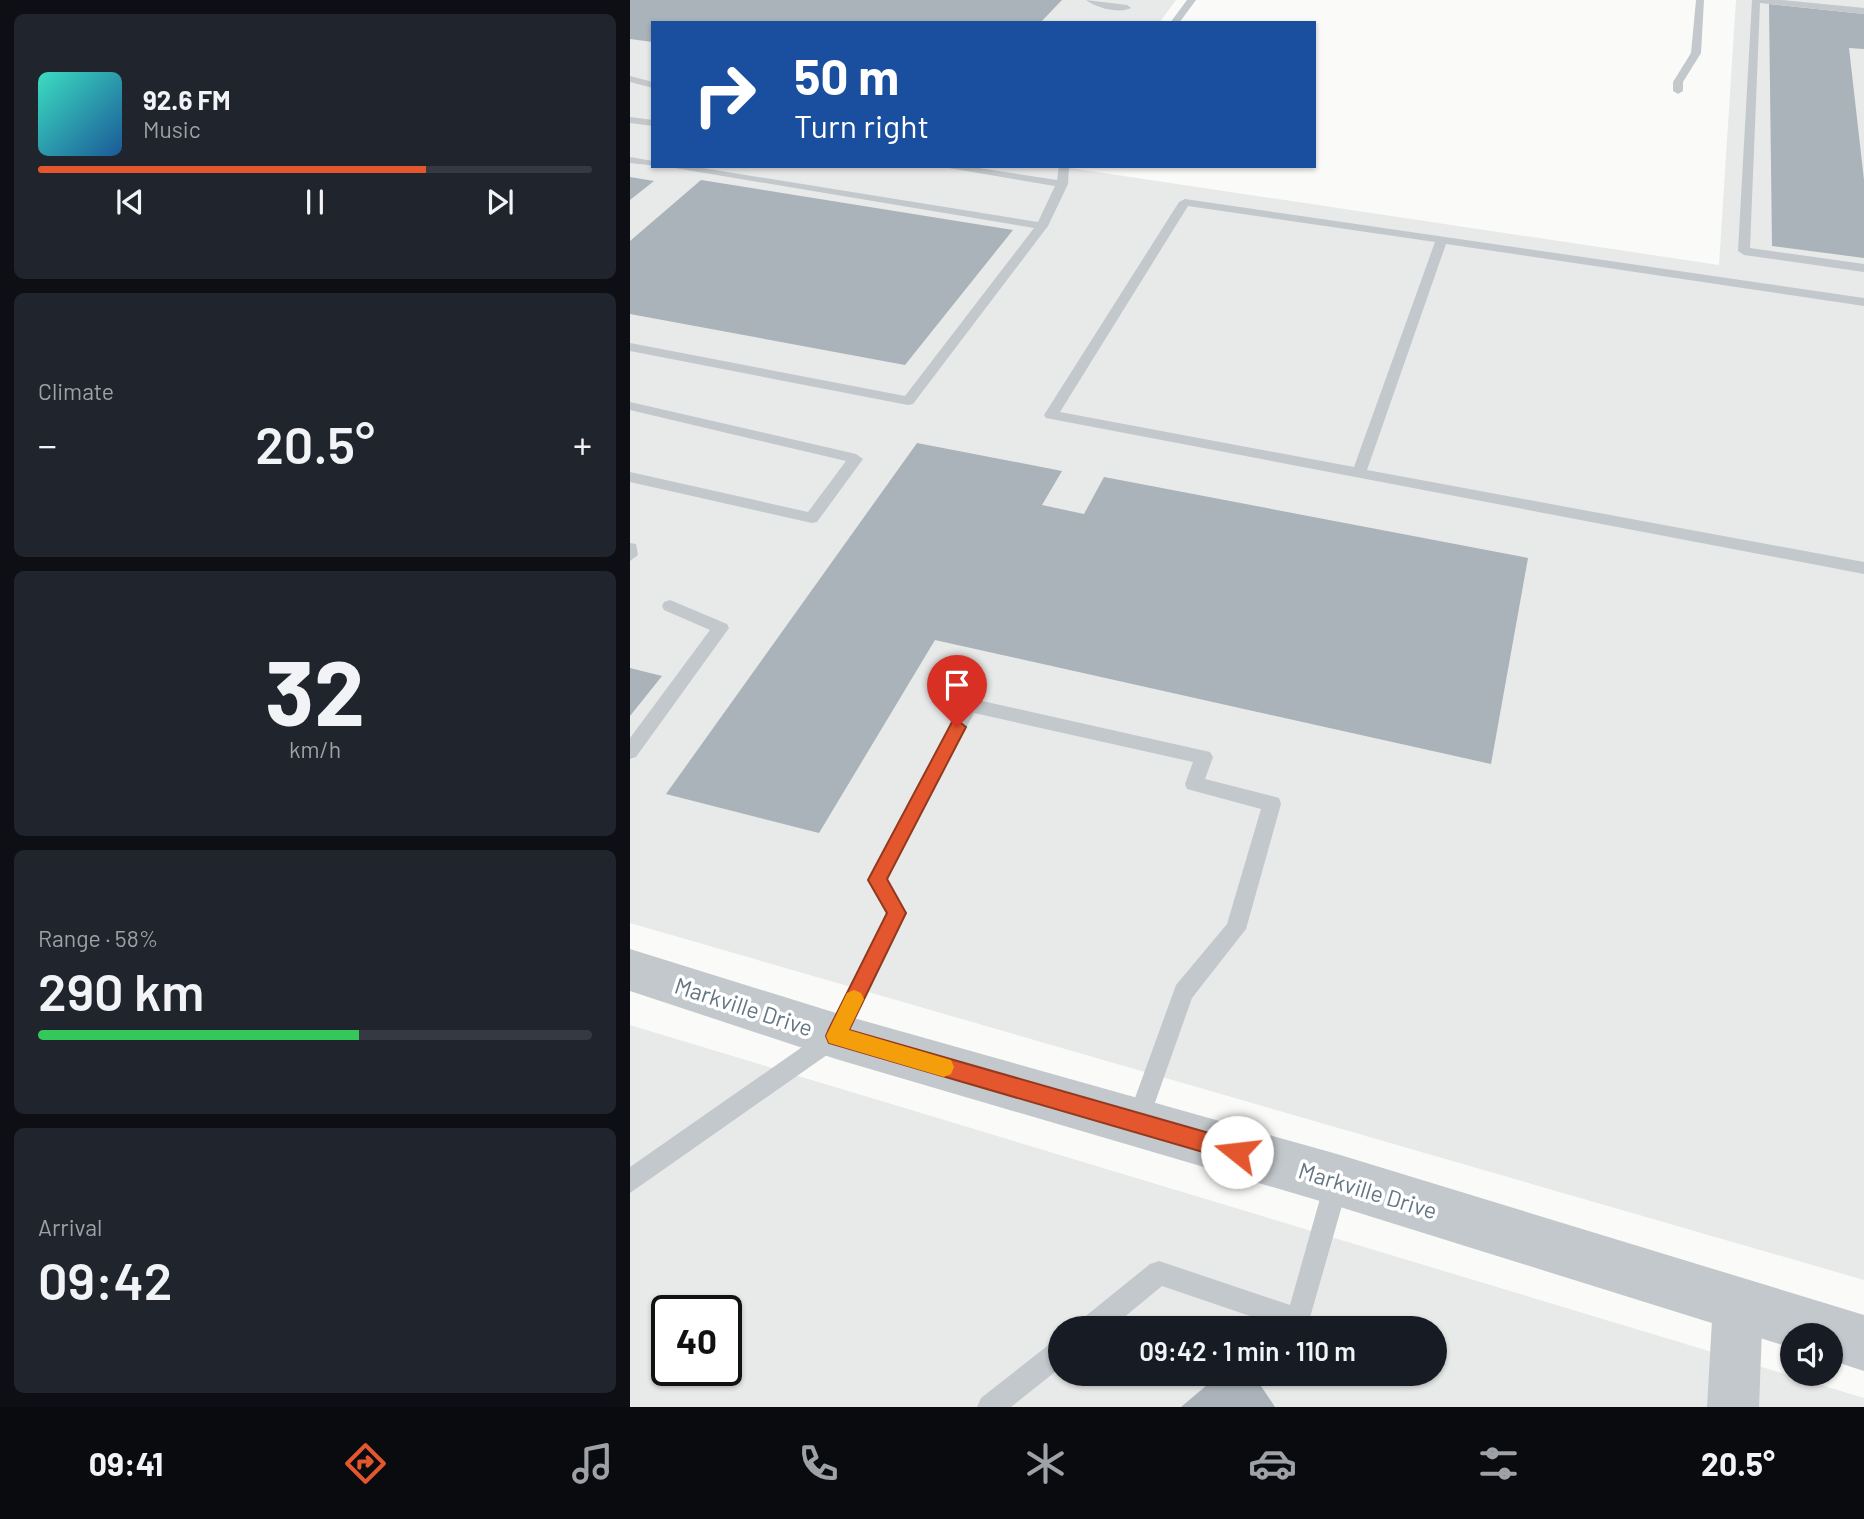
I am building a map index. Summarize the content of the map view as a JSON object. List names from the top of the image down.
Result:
{
  "streets": {
    "street": ["Markville Drive"]
  },
  "page": {
    "turn": ["50 m", "Turn right"],
    "song": ["92.6 FM", "Music"],
    "tile": [
      "Climate",
      ["32", "km/h"],
      ["Range · 58%", "290 km"],
      ["Arrival", "09:42"]
    ],
    "heat": ["−", "20.5°", "+"],
    "limit": "40",
    "trip": "09:42 · 1 min · 110 m",
    "tabs": ["09:41", "20.5°"]
  }
}
